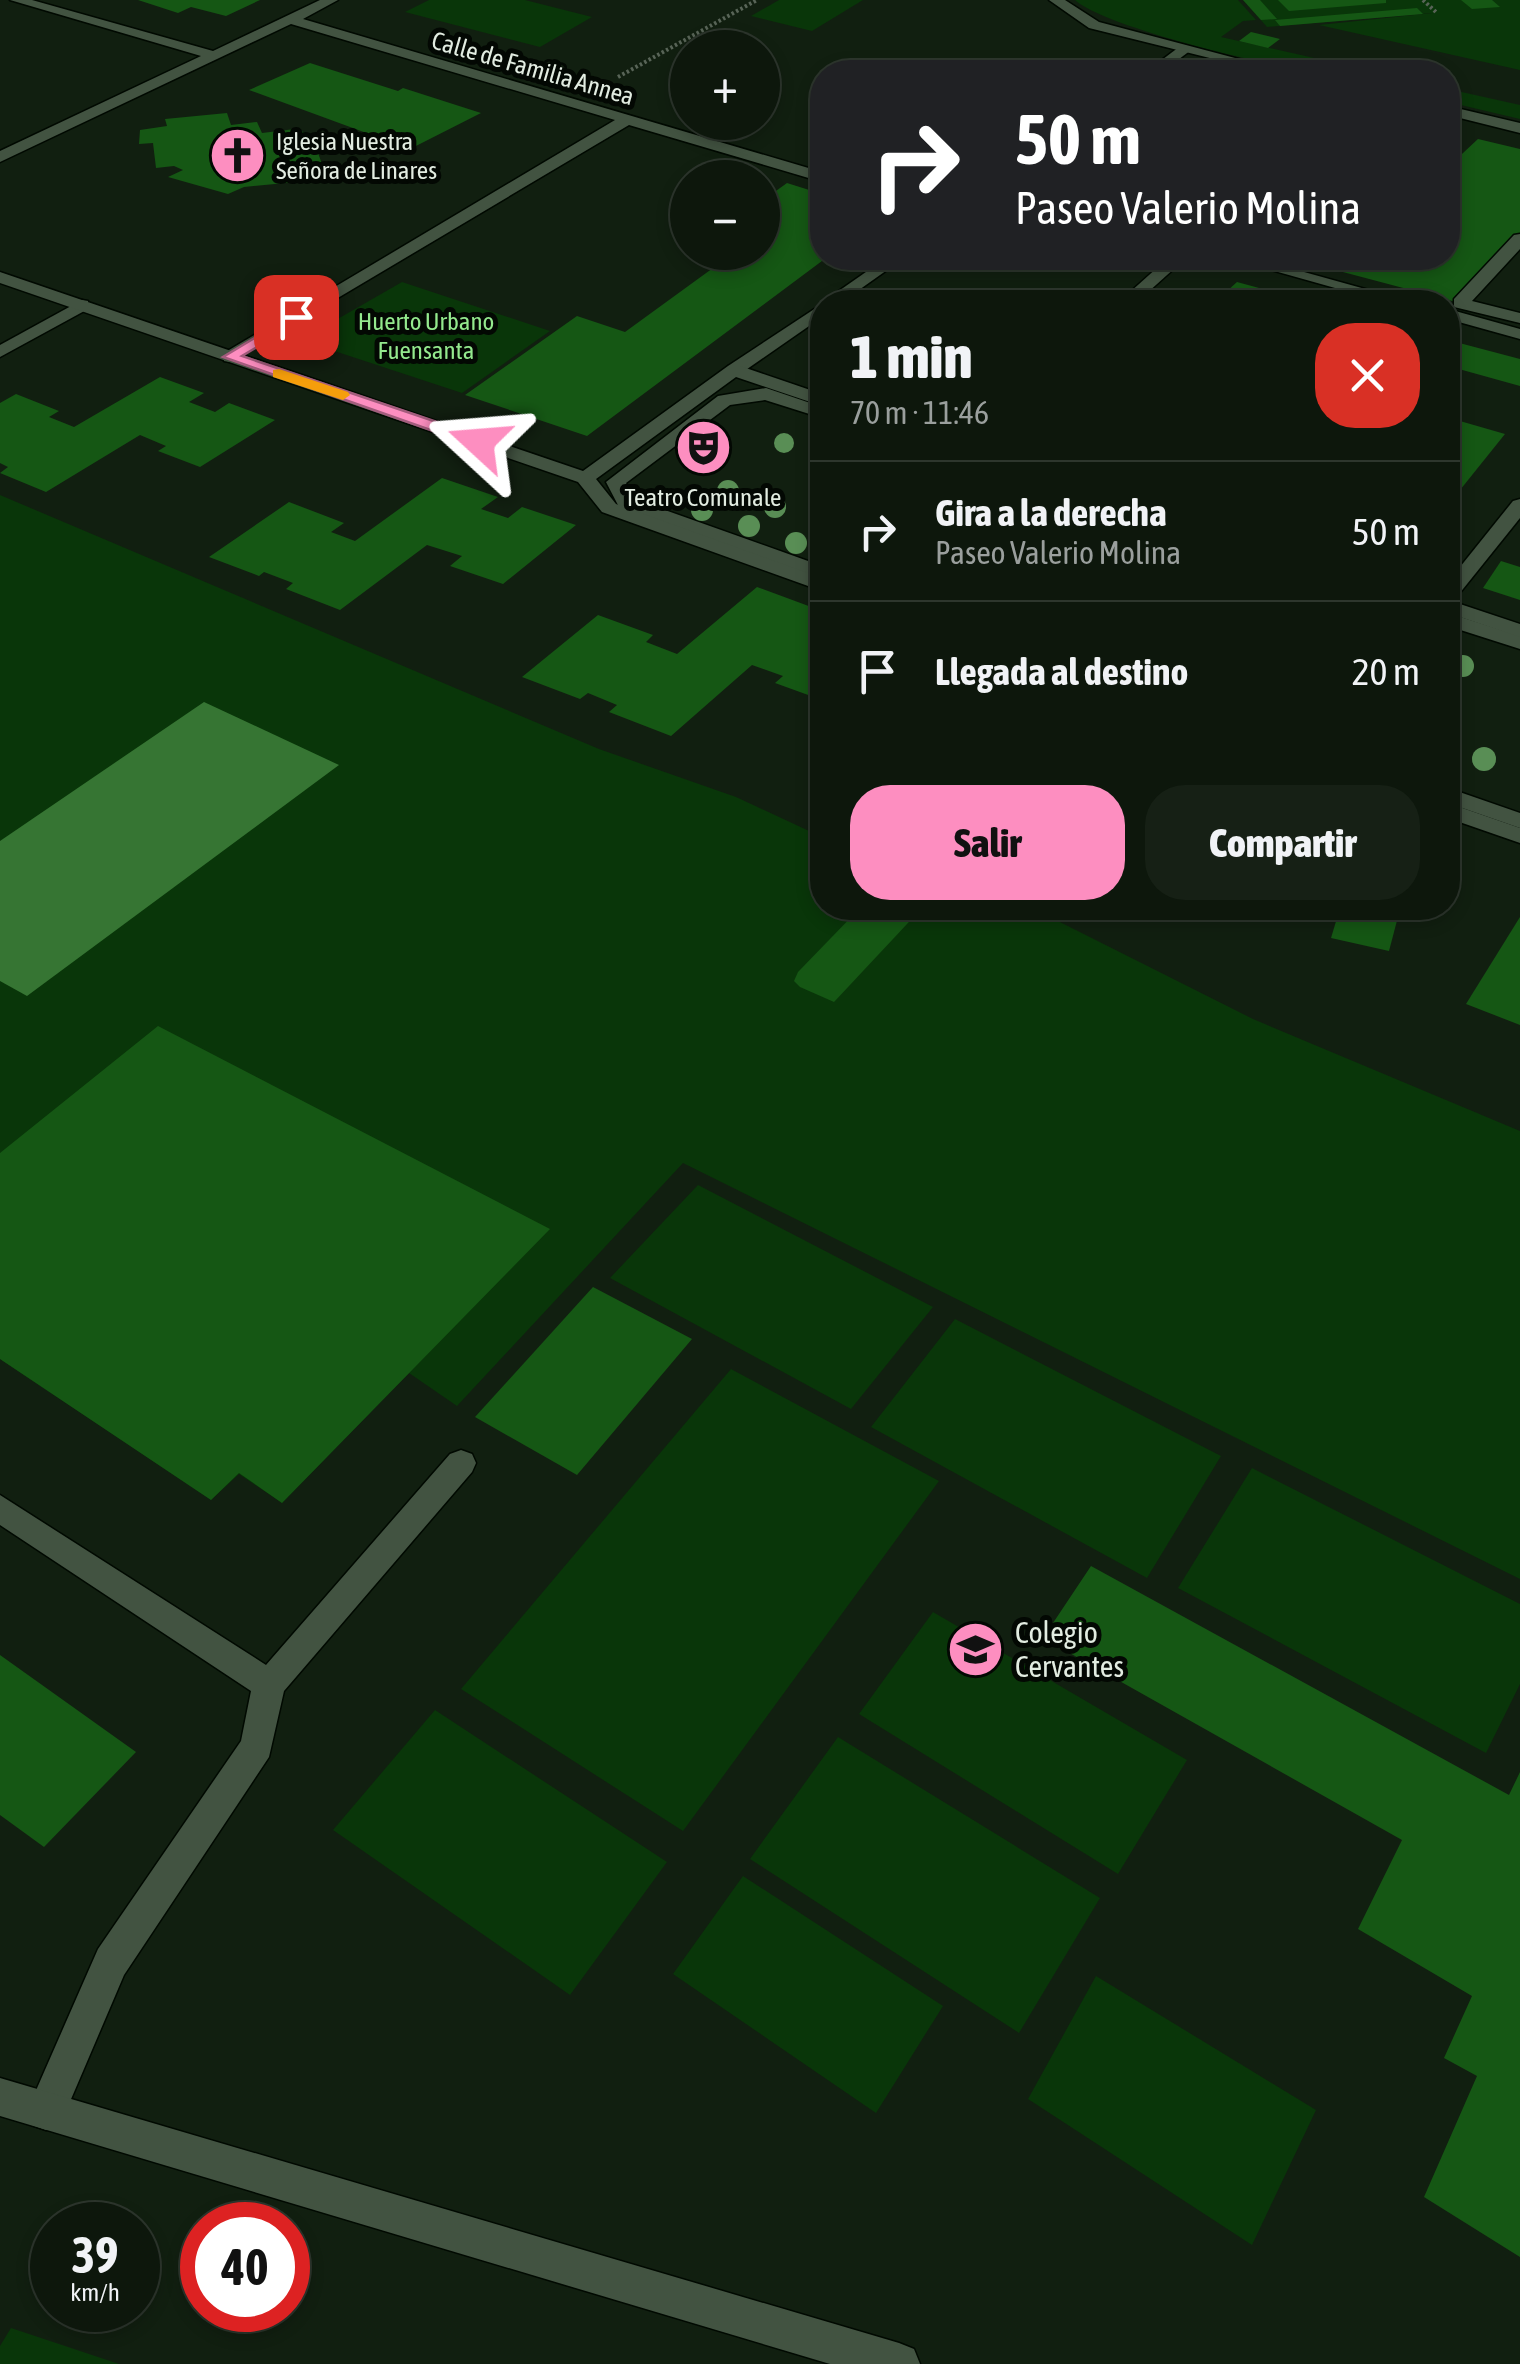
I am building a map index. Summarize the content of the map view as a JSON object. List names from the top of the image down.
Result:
{
  "streets": {
    "street": ["Calle de Familia Annea"]
  },
  "parks": ["Huerto Urbano Fuensanta"],
  "places": {
    "church": ["Iglesia Nuestra Señora de Linares"],
    "theatre": ["Teatro Comunale"],
    "school or university": ["Colegio Cervantes"]
  },
  "page": {
    "map_buttons": ["+", "−"],
    "turn": ["50 m", "Paseo Valerio Molina"],
    "heading": ["1 min", "70 m · 11:46"],
    "list": [
      {
        "name": "Gira a la derecha",
        "note": "Paseo Valerio Molina",
        "value": "50 m"
      },
      {
        "name": "Llegada al destino",
        "value": "20 m"
      }
    ],
    "buttons": ["Salir", "Compartir"],
    "speed": "39 km/h",
    "limit": "40"
  }
}
